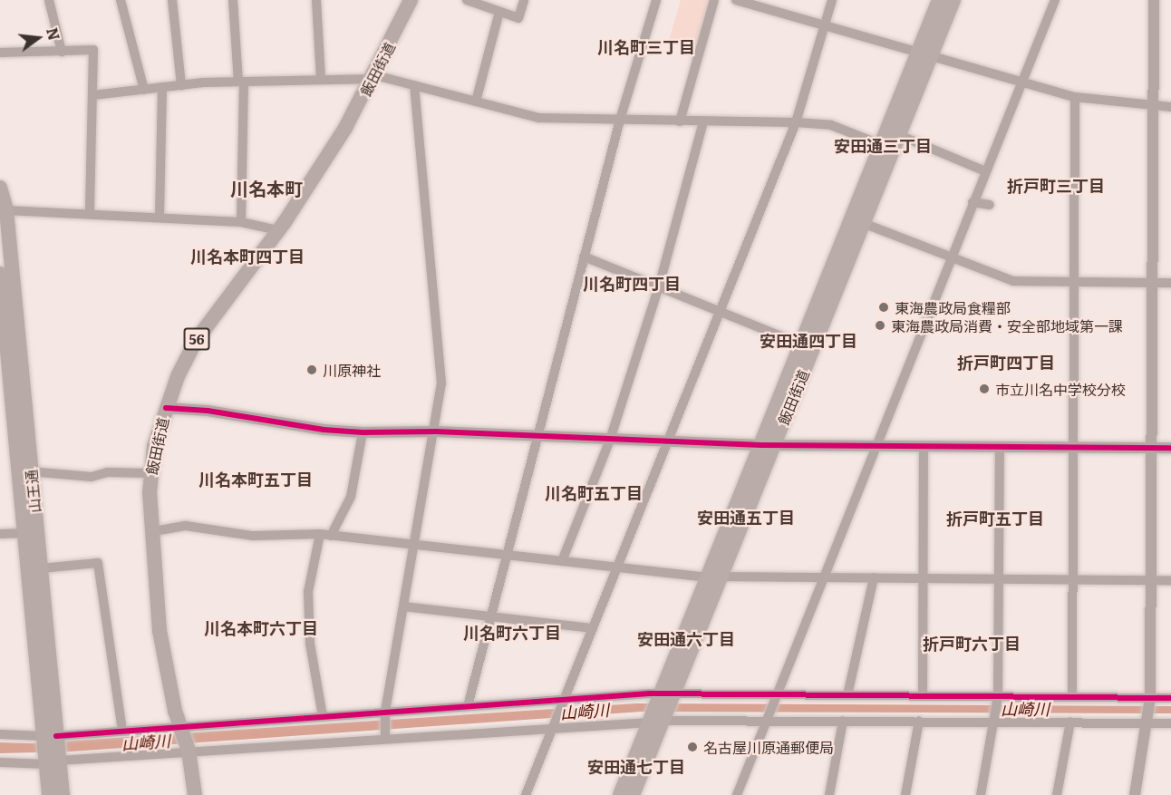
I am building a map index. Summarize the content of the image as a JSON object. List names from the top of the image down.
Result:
{
  "streets": {
    "highway": ["飯田街道"],
    "main road": ["56", "山王通"]
  },
  "districts": [
    "川名町三丁目",
    "安田通三丁目",
    "折戸町三丁目",
    "川名本町",
    "川名本町四丁目",
    "川名町四丁目",
    "安田通四丁目",
    "折戸町四丁目",
    "川名本町五丁目",
    "川名町五丁目",
    "安田通五丁目",
    "折戸町五丁目",
    "川名本町六丁目",
    "川名町六丁目",
    "安田通六丁目",
    "折戸町六丁目",
    "安田通七丁目"
  ],
  "water": ["山崎川"],
  "places": [
    "東海農政局食糧部",
    "東海農政局消費・安全部地域第一課",
    "川原神社",
    "市立川名中学校分校",
    "名古屋川原通郵便局"
  ],
  "north": "right"
}
